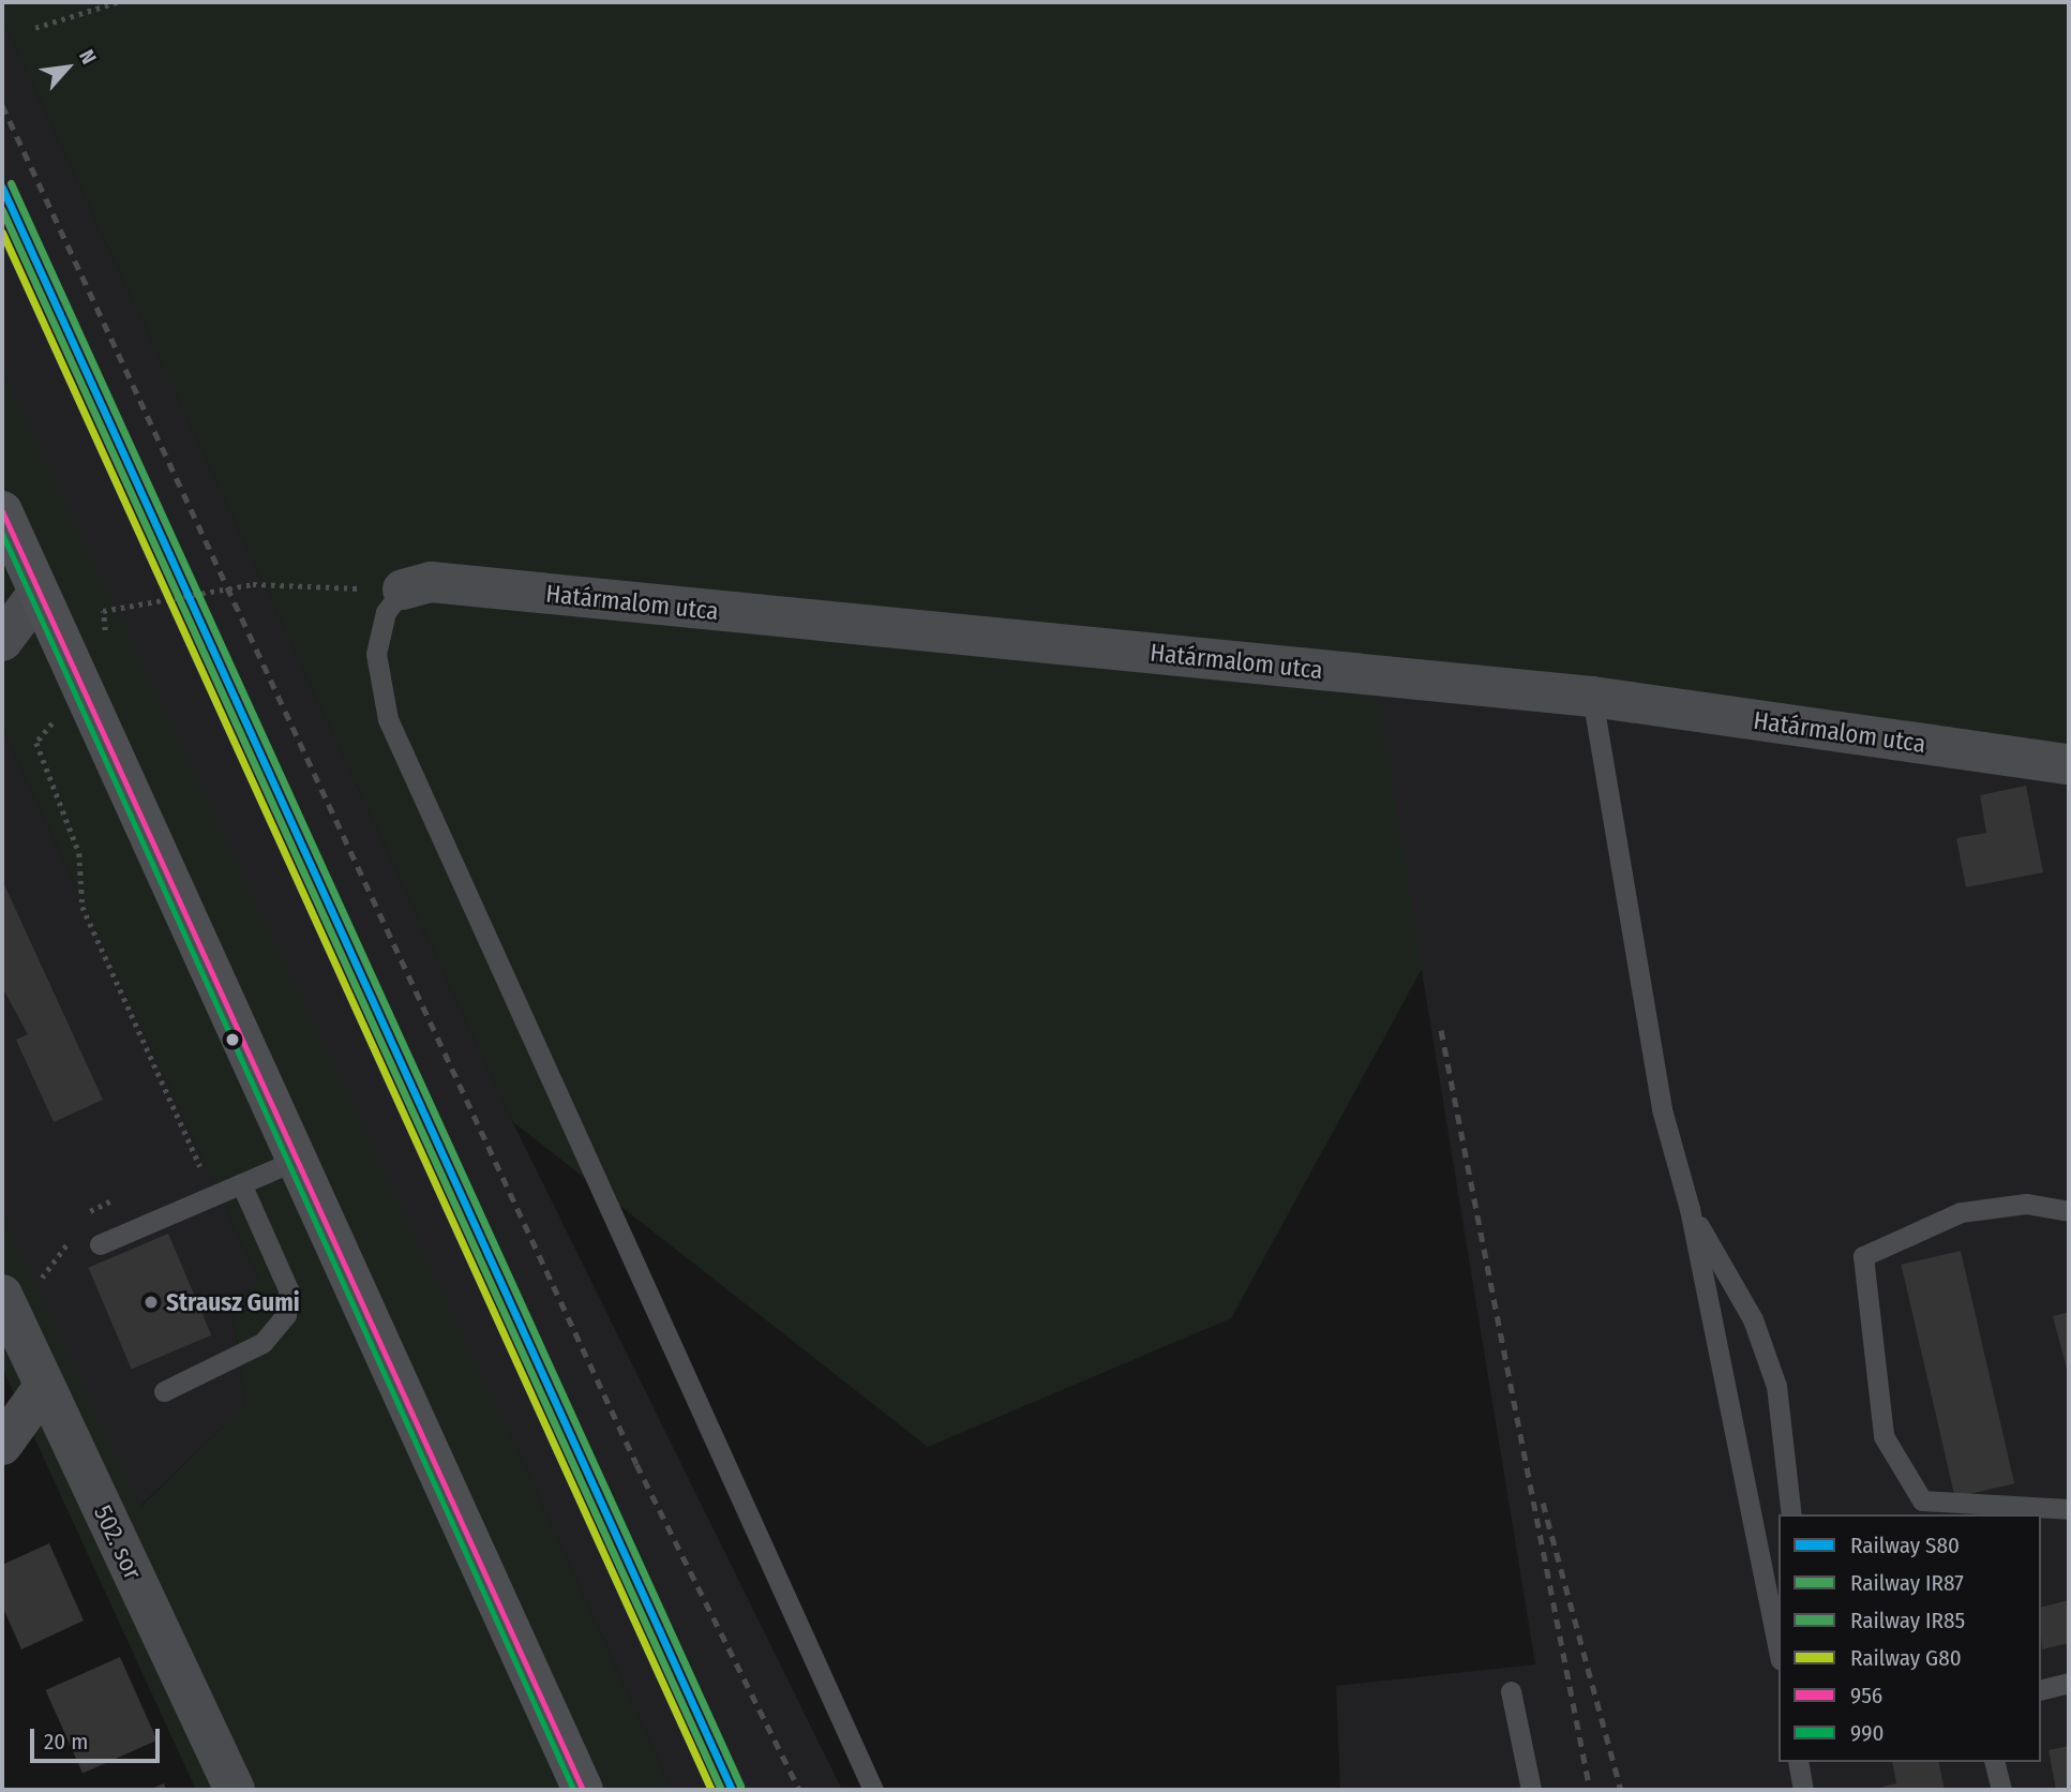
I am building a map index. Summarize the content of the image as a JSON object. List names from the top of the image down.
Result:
{
  "streets": {
    "street": ["Határmalom utca", "502. sor"]
  },
  "places": ["Strausz Gumi"],
  "lines": [
    "rail line IR85",
    "rail line S80",
    "rail line IR87",
    "rail line G80",
    "transit line 956",
    "transit line 990"
  ],
  "legend": [
    "Railway S80",
    "Railway IR87",
    "Railway IR85",
    "Railway G80",
    "956",
    "990"
  ],
  "scale_bar": "20 m",
  "north": "top right"
}
